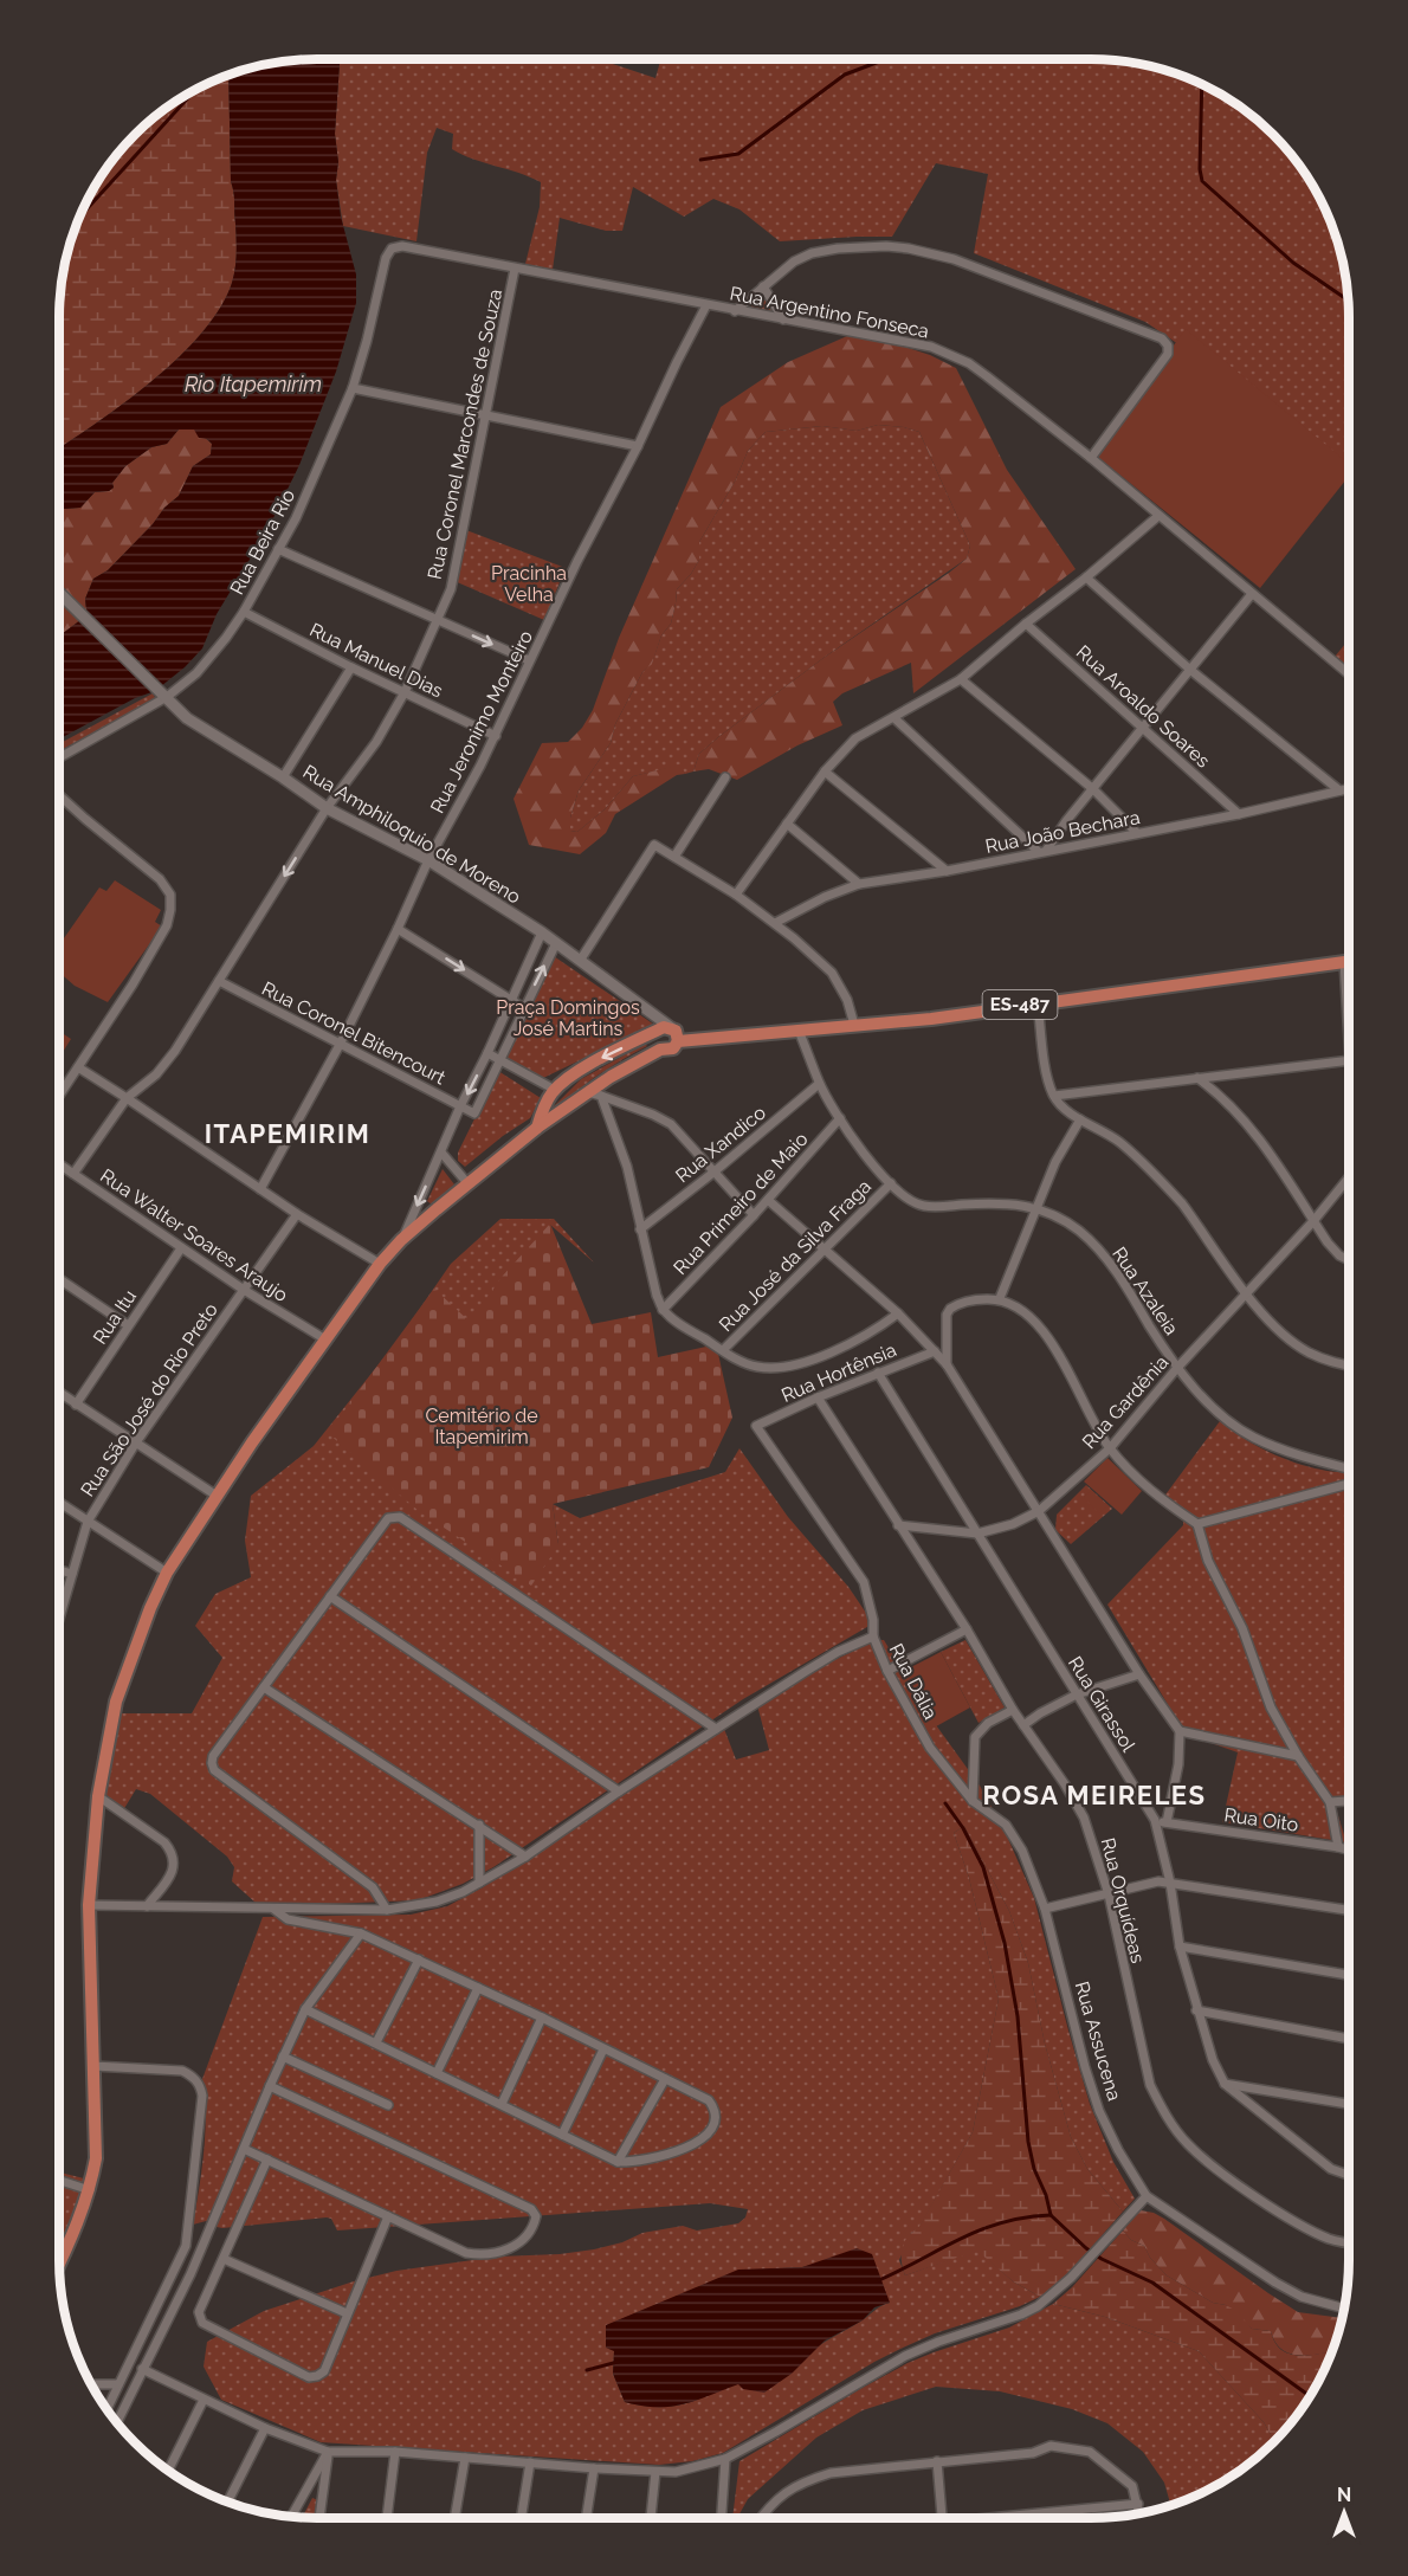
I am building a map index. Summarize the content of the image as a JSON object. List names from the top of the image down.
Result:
{
  "streets": {
    "main road": ["Rua Amphiloquio de Moreno", "ES-487"],
    "street": [
      "Rua Argentino Fonseca",
      "Rua Coronel Marcondes de Souza",
      "Rua Beira Rio",
      "Rua Manuel Dias",
      "Rua Aroaldo Soares",
      "Rua Jeronimo Monteiro",
      "Rua João Bechara",
      "Rua Coronel Bitencourt",
      "Rua Xandico",
      "Rua Primeiro de Maio",
      "Rua Walter Soares Araujo",
      "Rua José da Silva Fraga",
      "Rua Azaleia",
      "Rua Itu",
      "Rua Hortênsia",
      "Rua São José do Rio Preto",
      "Rua Gardênia",
      "Rua Dália",
      "Rua Girassol",
      "Rua Oito",
      "Rua Orquídeas",
      "Rua Assucena"
    ]
  },
  "crossings": [
    ["Rua Argentino Fonseca", "Rua Coronel Marcondes de Souza"],
    ["Rua Argentino Fonseca", "Rua Beira Rio"],
    ["Rua Argentino Fonseca", "Rua Jeronimo Monteiro"],
    ["Rua Coronel Marcondes de Souza", "Rua Manuel Dias"],
    ["Rua Coronel Marcondes de Souza", "Rua Amphiloquio de Moreno"],
    ["Rua Coronel Marcondes de Souza", "Rua Coronel Bitencourt"],
    ["Rua Coronel Marcondes de Souza", "Rua Walter Soares Araujo"],
    ["Rua Beira Rio", "Rua Manuel Dias"],
    ["Rua Beira Rio", "Rua Amphiloquio de Moreno"],
    ["Rua Manuel Dias", "Rua Jeronimo Monteiro"],
    ["Rua Aroaldo Soares", "Rua João Bechara"],
    ["Rua Jeronimo Monteiro", "Rua Amphiloquio de Moreno"],
    ["Rua Jeronimo Monteiro", "Rua Coronel Bitencourt"],
    ["ES-487", "Rua Azaleia"],
    ["Rua Xandico", "Rua Azaleia"],
    ["Rua Primeiro de Maio", "Rua Azaleia"],
    ["Rua Walter Soares Araujo", "Rua Itu"],
    ["Rua Walter Soares Araujo", "Rua São José do Rio Preto"],
    ["Rua José da Silva Fraga", "Rua Azaleia"],
    ["Rua Azaleia", "Rua Gardênia"],
    ["Rua Hortênsia", "Rua Dália"],
    ["Rua Hortênsia", "Rua Girassol"],
    ["Rua Hortênsia", "Rua Orquídeas"],
    ["Rua Gardênia", "Rua Girassol"],
    ["Rua Gardênia", "Rua Orquídeas"],
    ["Rua Dália", "Rua Assucena"],
    ["Rua Girassol", "Rua Oito"]
  ],
  "districts": ["ITAPEMIRIM", "ROSA MEIRELES"],
  "water": ["Rio Itapemirim"],
  "parks": ["Pracinha Velha", "Praça Domingos José Martins", "Cemitério de Itapemirim"],
  "north": "top"
}
